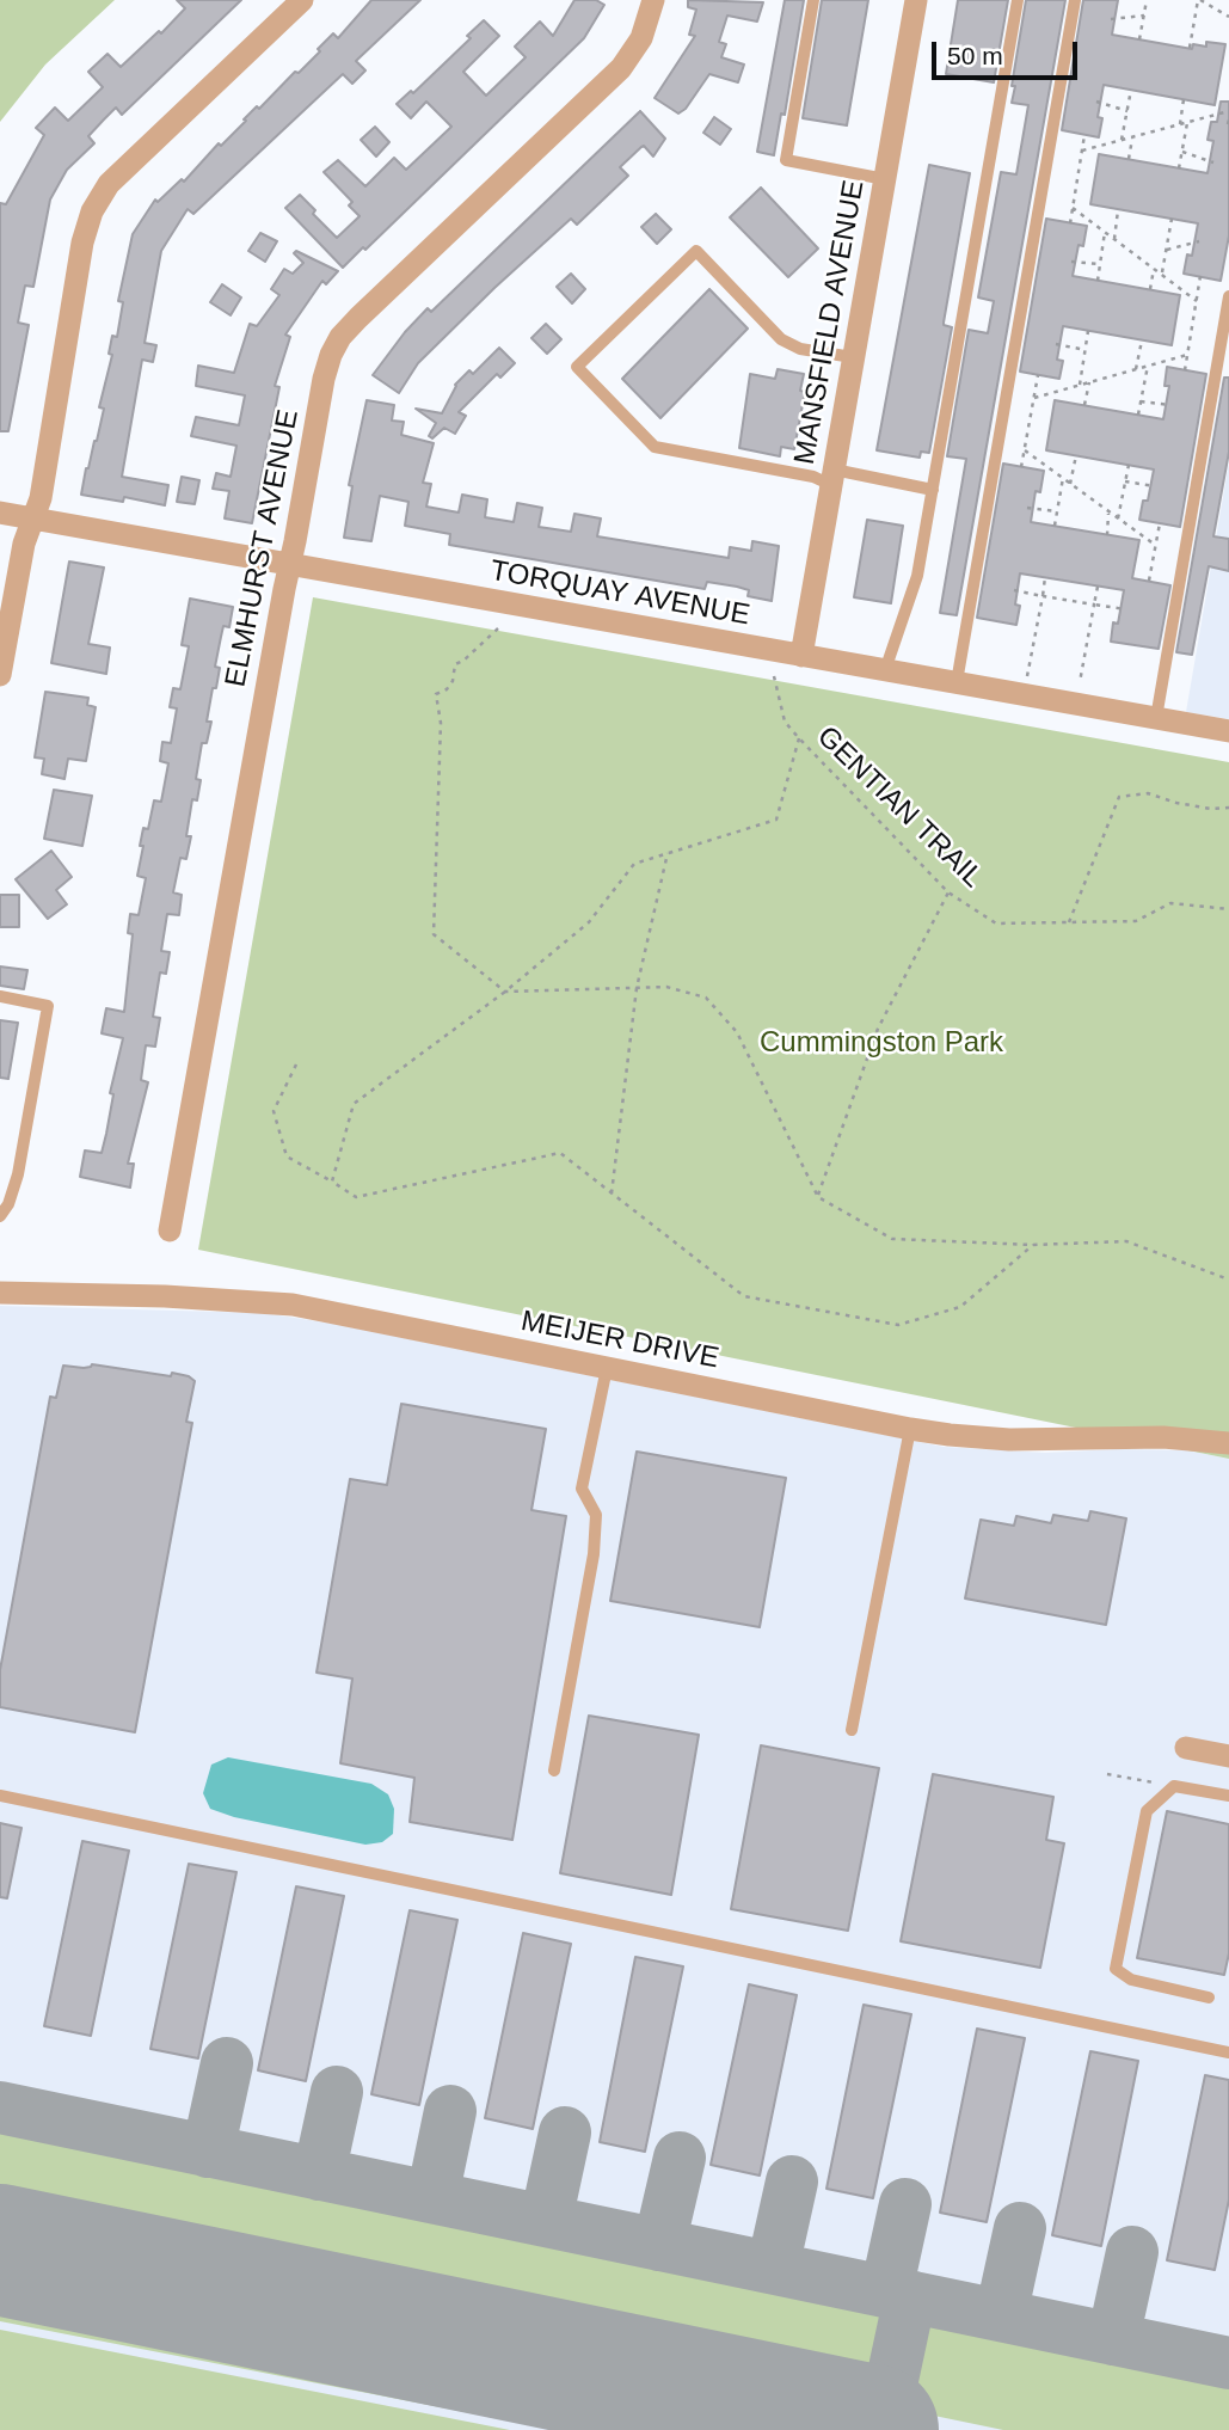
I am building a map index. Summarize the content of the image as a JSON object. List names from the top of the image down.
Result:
{
  "streets": {
    "street": [
      "MANSFIELD AVENUE",
      "ELMHURST AVENUE",
      "TORQUAY AVENUE",
      "MEIJER DRIVE"
    ],
    "path": ["GENTIAN TRAIL"]
  },
  "crossings": [
    ["MANSFIELD AVENUE", "TORQUAY AVENUE"],
    ["ELMHURST AVENUE", "TORQUAY AVENUE"]
  ],
  "parks": ["Cummingston Park"],
  "scale_bar": "50 m"
}
